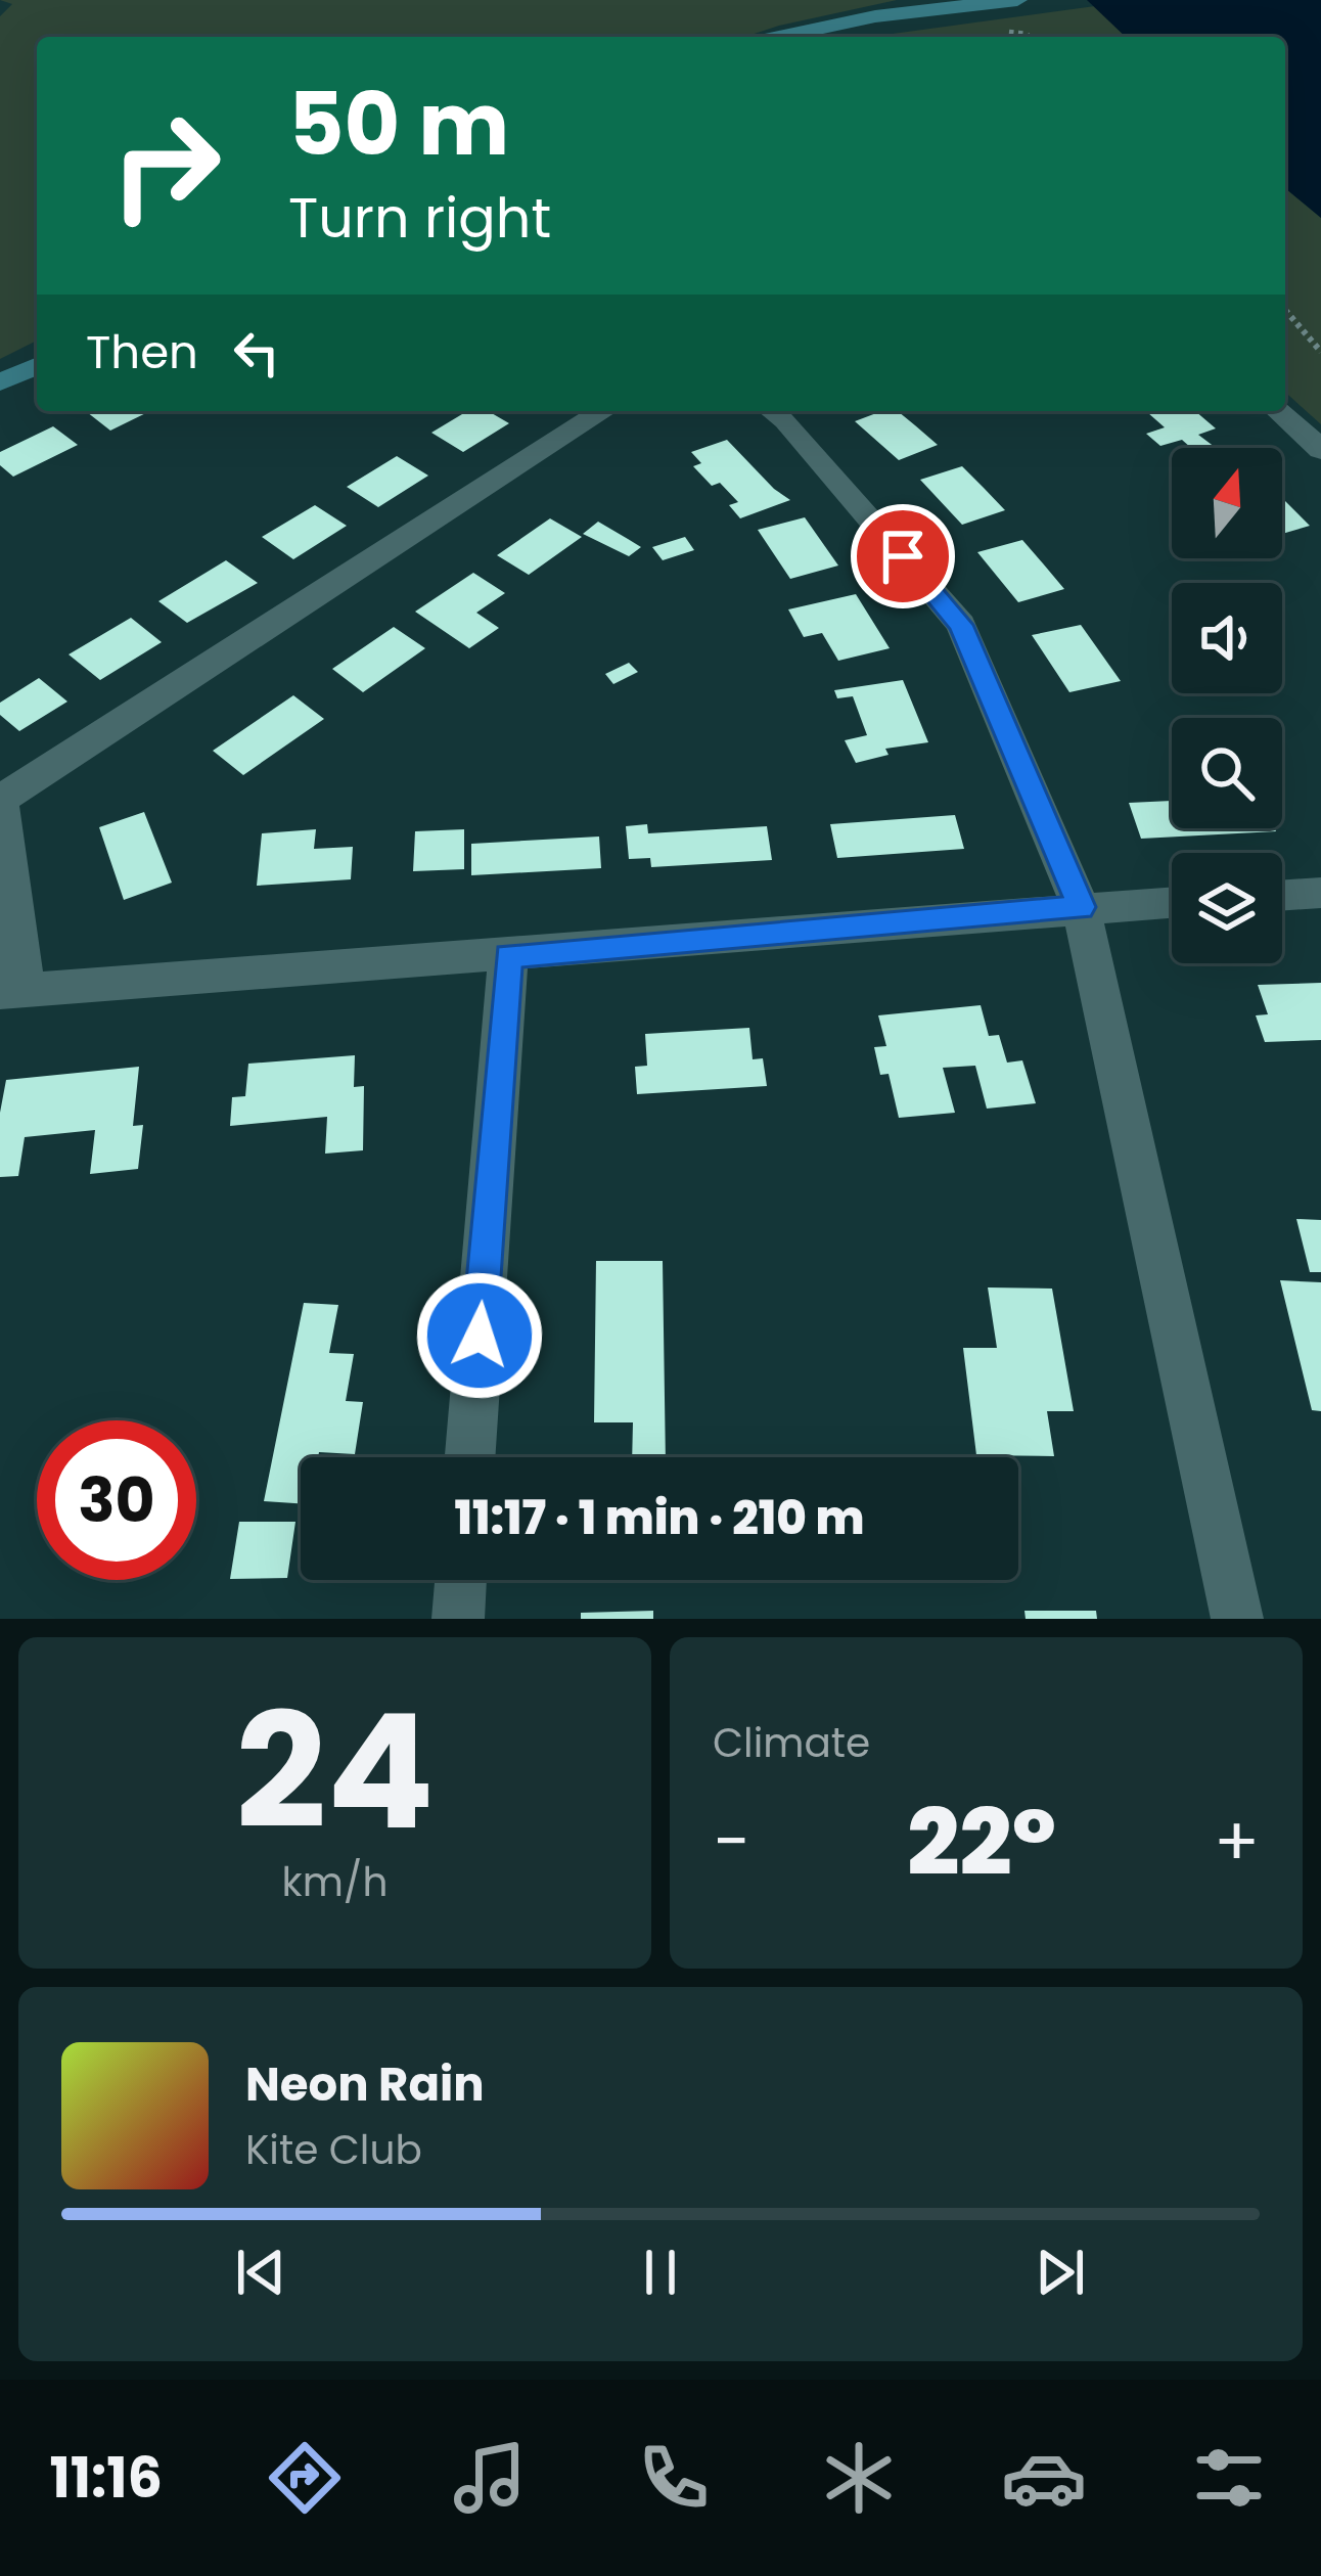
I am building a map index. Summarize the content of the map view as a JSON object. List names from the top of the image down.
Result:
{
  "north": "top",
  "page": {
    "turn": ["50 m", "Turn right"],
    "then": "Then",
    "limit": "30",
    "trip": "11:17 · 1 min · 210 m",
    "tile": [
      ["24", "km/h"],
      "Climate"
    ],
    "heat": ["−", "22°", "+"],
    "song": ["Neon Rain", "Kite Club"],
    "tabs": "11:16"
  }
}
